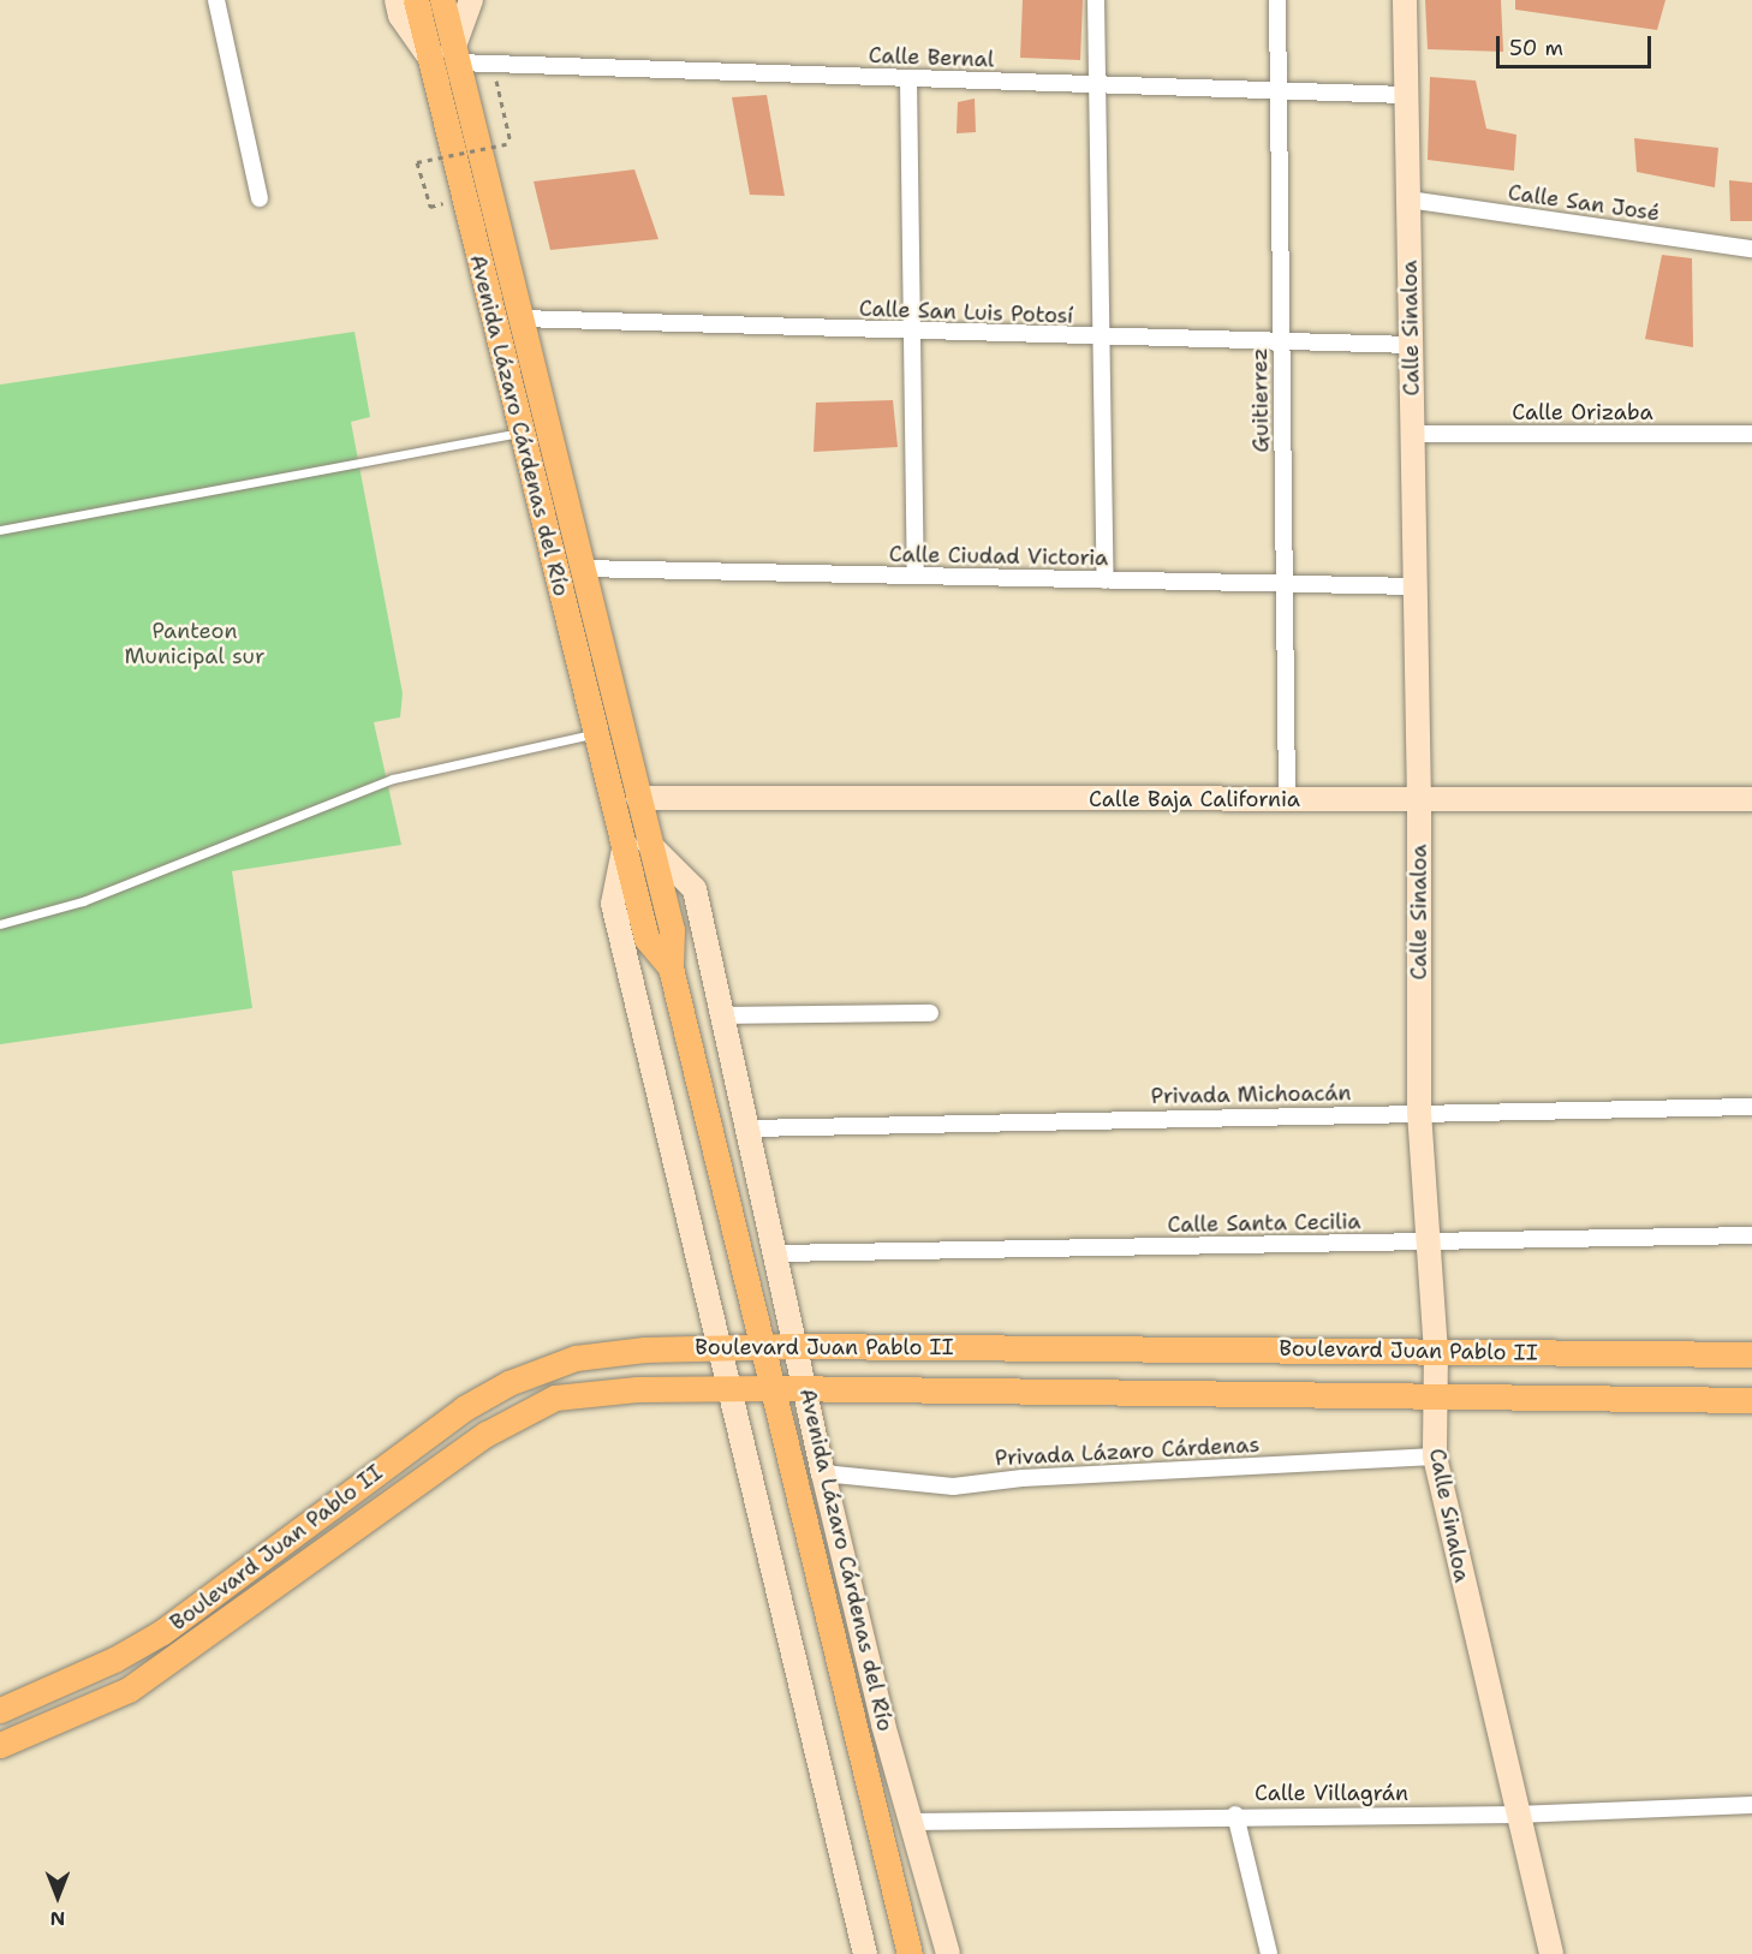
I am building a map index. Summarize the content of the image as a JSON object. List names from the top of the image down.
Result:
{
  "streets": {
    "main road": ["Avenida Lázaro Cárdenas del Río", "Boulevard Juan Pablo II"],
    "street": [
      "Calle Bernal",
      "Calle San José",
      "Calle San Luis Potosí",
      "Calle Sinaloa",
      "Guitierrez",
      "Calle Orizaba",
      "Calle Ciudad Victoria",
      "Calle Baja California",
      "Privada Michoacán",
      "Calle Santa Cecilia",
      "Privada Lázaro Cárdenas",
      "Calle Villagrán"
    ]
  },
  "crossings": [
    ["Calle Bernal", "Calle Sinaloa"],
    ["Calle Bernal", "Guitierrez"],
    ["Calle Bernal", "Avenida Lázaro Cárdenas del Río"],
    ["Calle San José", "Calle Sinaloa"],
    ["Calle San Luis Potosí", "Calle Sinaloa"],
    ["Calle San Luis Potosí", "Guitierrez"],
    ["Calle San Luis Potosí", "Avenida Lázaro Cárdenas del Río"],
    ["Calle Sinaloa", "Calle Orizaba"],
    ["Calle Sinaloa", "Calle Ciudad Victoria"],
    ["Calle Sinaloa", "Calle Baja California"],
    ["Calle Sinaloa", "Privada Michoacán"],
    ["Calle Sinaloa", "Calle Santa Cecilia"],
    ["Calle Sinaloa", "Boulevard Juan Pablo II"],
    ["Calle Sinaloa", "Privada Lázaro Cárdenas"],
    ["Calle Sinaloa", "Calle Villagrán"],
    ["Guitierrez", "Calle Ciudad Victoria"],
    ["Guitierrez", "Calle Baja California"],
    ["Avenida Lázaro Cárdenas del Río", "Calle Ciudad Victoria"],
    ["Avenida Lázaro Cárdenas del Río", "Calle Baja California"],
    ["Avenida Lázaro Cárdenas del Río", "Privada Michoacán"],
    ["Avenida Lázaro Cárdenas del Río", "Calle Santa Cecilia"],
    ["Avenida Lázaro Cárdenas del Río", "Boulevard Juan Pablo II"],
    ["Avenida Lázaro Cárdenas del Río", "Privada Lázaro Cárdenas"],
    ["Avenida Lázaro Cárdenas del Río", "Calle Villagrán"]
  ],
  "parks": ["Panteon Municipal sur"],
  "scale_bar": "50 m",
  "north": "bottom"
}
